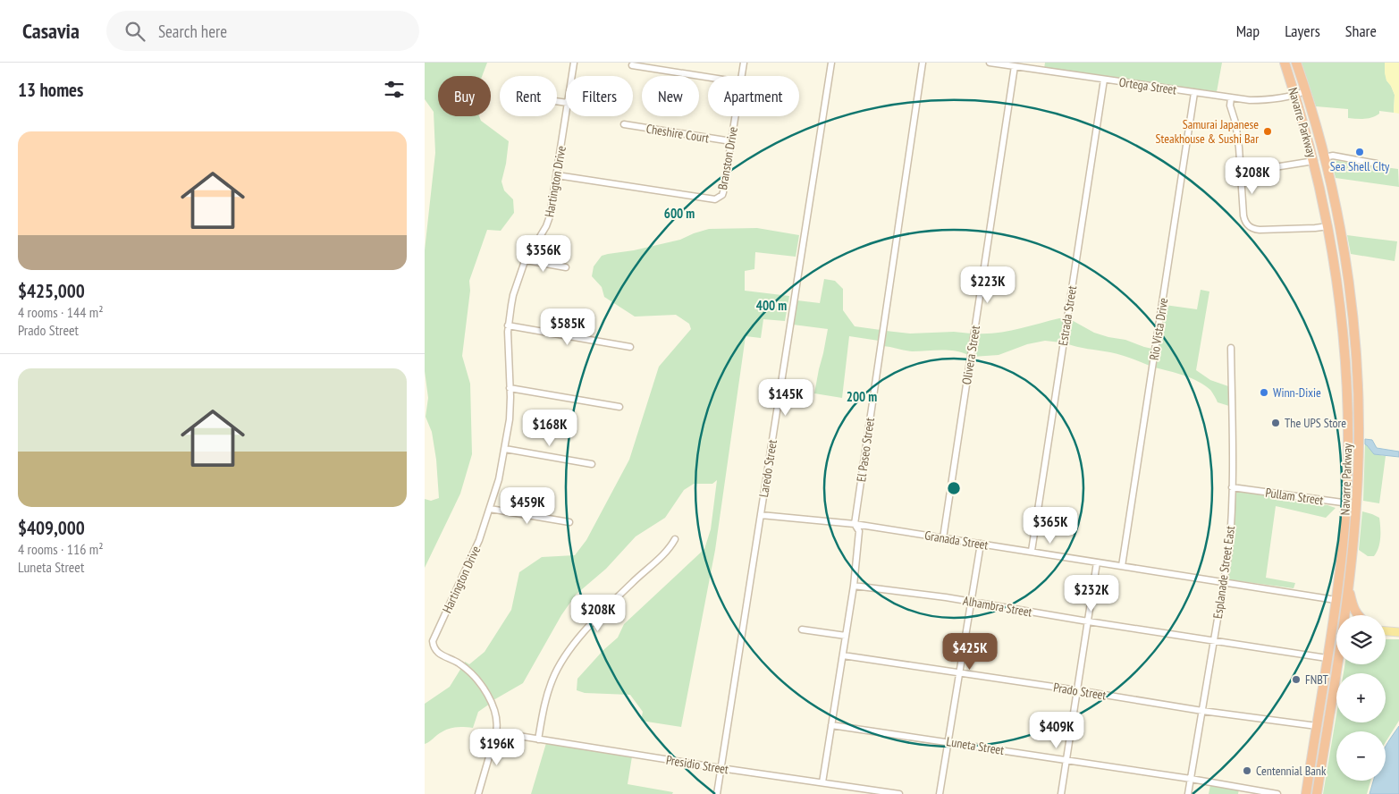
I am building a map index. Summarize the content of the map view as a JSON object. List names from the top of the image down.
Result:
{
  "streets": {
    "highway": ["Navarre Parkway"],
    "street": [
      "Ortega Street",
      "Cheshire Court",
      "Branston Drive",
      "Hartington Drive",
      "Estrada Street",
      "Rio Vista Drive",
      "Olivera Street",
      "El Paseo Street",
      "Laredo Street",
      "Pullam Street",
      "Granada Street",
      "Esplanade Street East",
      "Alhambra Street",
      "Prado Street",
      "Luneta Street",
      "Presidio Street"
    ]
  },
  "crossings": [
    ["Ortega Street", "Navarre Parkway"],
    ["Ortega Street", "Estrada Street"],
    ["Ortega Street", "Rio Vista Drive"],
    ["Ortega Street", "Olivera Street"],
    ["Navarre Parkway", "Pullam Street"],
    ["Navarre Parkway", "Granada Street"],
    ["Navarre Parkway", "Alhambra Street"],
    ["Navarre Parkway", "Prado Street"],
    ["Cheshire Court", "Branston Drive"],
    ["Branston Drive", "Hartington Drive"],
    ["Hartington Drive", "Presidio Street"],
    ["Estrada Street", "Granada Street"],
    ["Rio Vista Drive", "Granada Street"],
    ["Olivera Street", "Granada Street"],
    ["El Paseo Street", "Granada Street"],
    ["El Paseo Street", "Alhambra Street"],
    ["El Paseo Street", "Prado Street"],
    ["El Paseo Street", "Luneta Street"],
    ["El Paseo Street", "Presidio Street"],
    ["Laredo Street", "Granada Street"],
    ["Laredo Street", "Presidio Street"],
    ["Pullam Street", "Esplanade Street East"],
    ["Granada Street", "Esplanade Street East"],
    ["Esplanade Street East", "Alhambra Street"],
    ["Esplanade Street East", "Prado Street"],
    ["Esplanade Street East", "Luneta Street"]
  ],
  "places": [
    "Samurai Japanese Steakhouse & Sushi Bar",
    "Sea Shell CIty",
    "Winn-Dixie",
    "The UPS Store",
    "FNBT",
    "Centennial Bank"
  ],
  "page": {
    "header": "Casavia",
    "search": "Search here",
    "nav": ["Map", "Layers", "Share"],
    "heading": "13 homes",
    "chip": [
      "Buy",
      "Rent",
      "Filters",
      "New",
      "Apartment"
    ],
    "list": [
      {
        "name": "$425,000",
        "note": "4 rooms · 144 m² · Prado Street"
      },
      {
        "name": "$409,000",
        "note": "4 rooms · 116 m² · Luneta Street"
      }
    ],
    "price": [
      "$208K",
      "$356K",
      "$223K",
      "$585K",
      "$145K",
      "$168K",
      "$459K",
      "$365K",
      "$232K",
      "$208K",
      "$425K",
      "$409K",
      "$196K"
    ],
    "map_buttons": ["+", "−"]
  },
  "rings": ["600 m", "400 m", "200 m"]
}
